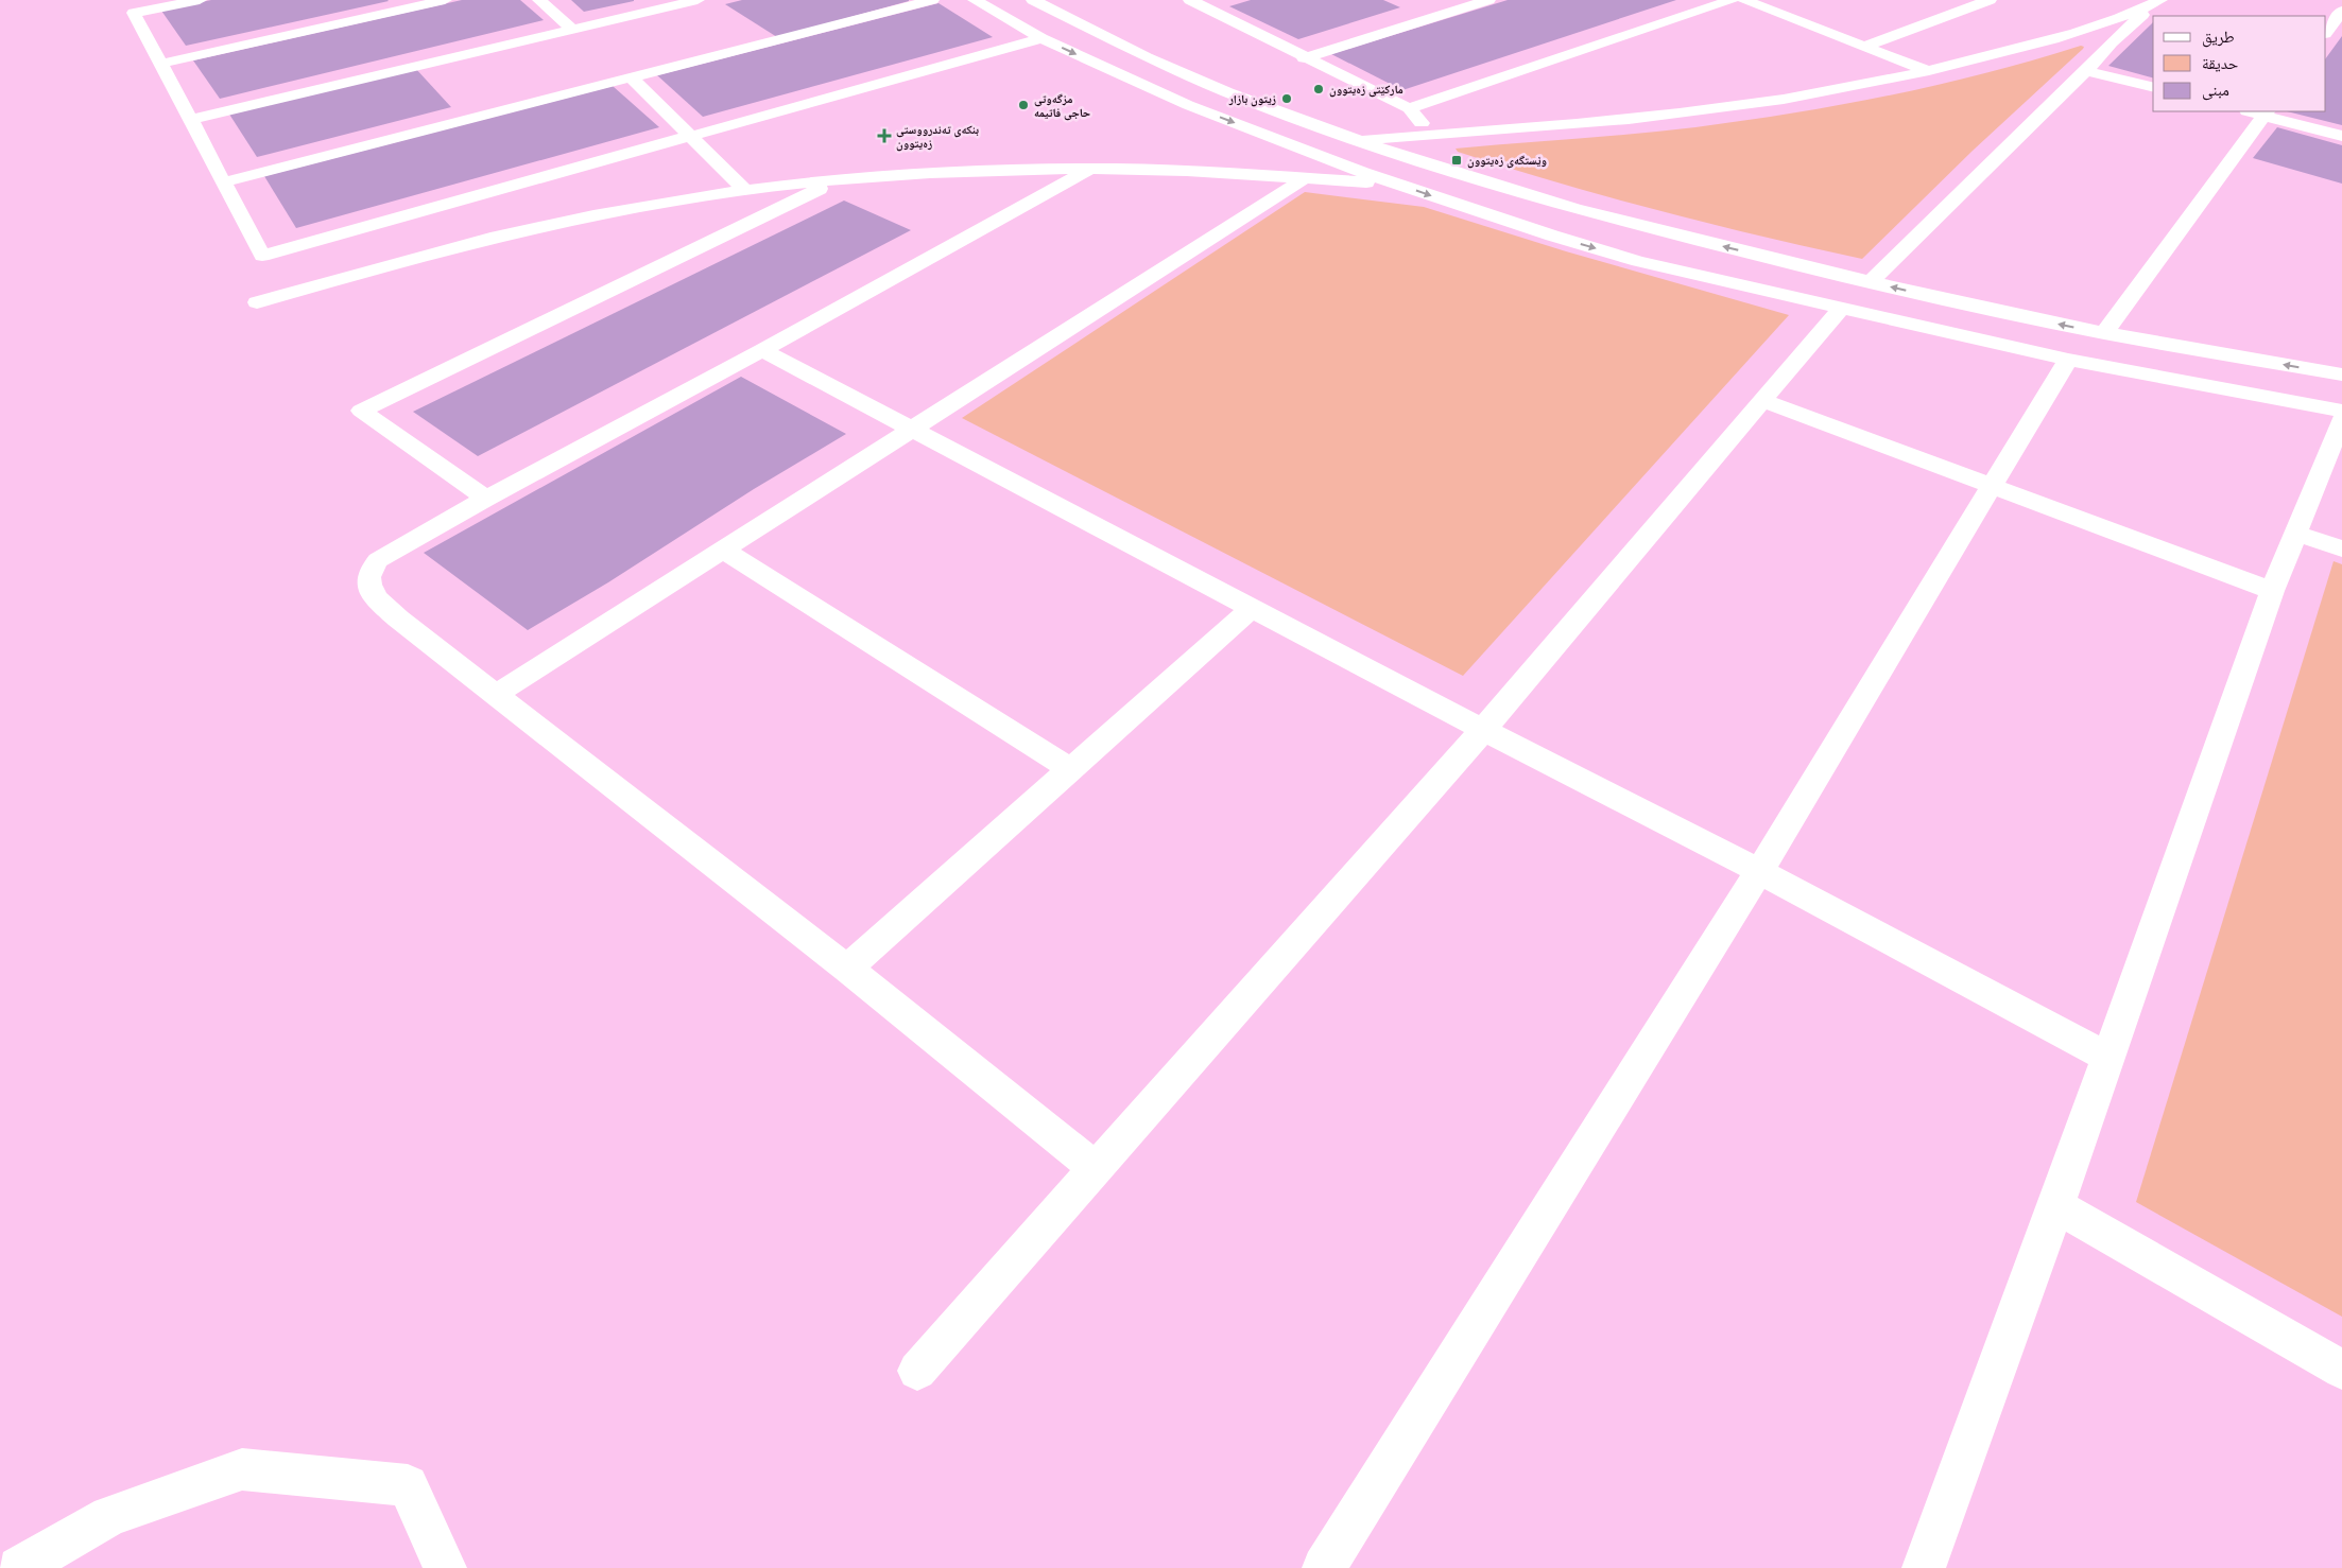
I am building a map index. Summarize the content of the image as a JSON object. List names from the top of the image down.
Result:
{
  "places": {
    "other": ["مارکێتی زەیتوون", "زيتون بازار", "مزگەوتی حاجی فاتیمە"],
    "health": ["بنکەی تەندرووستی زەیتوون"],
    "transit": ["وێستگەی زەیتوون"]
  },
  "legend": ["طريق", "حديقة", "مبنى"]
}
